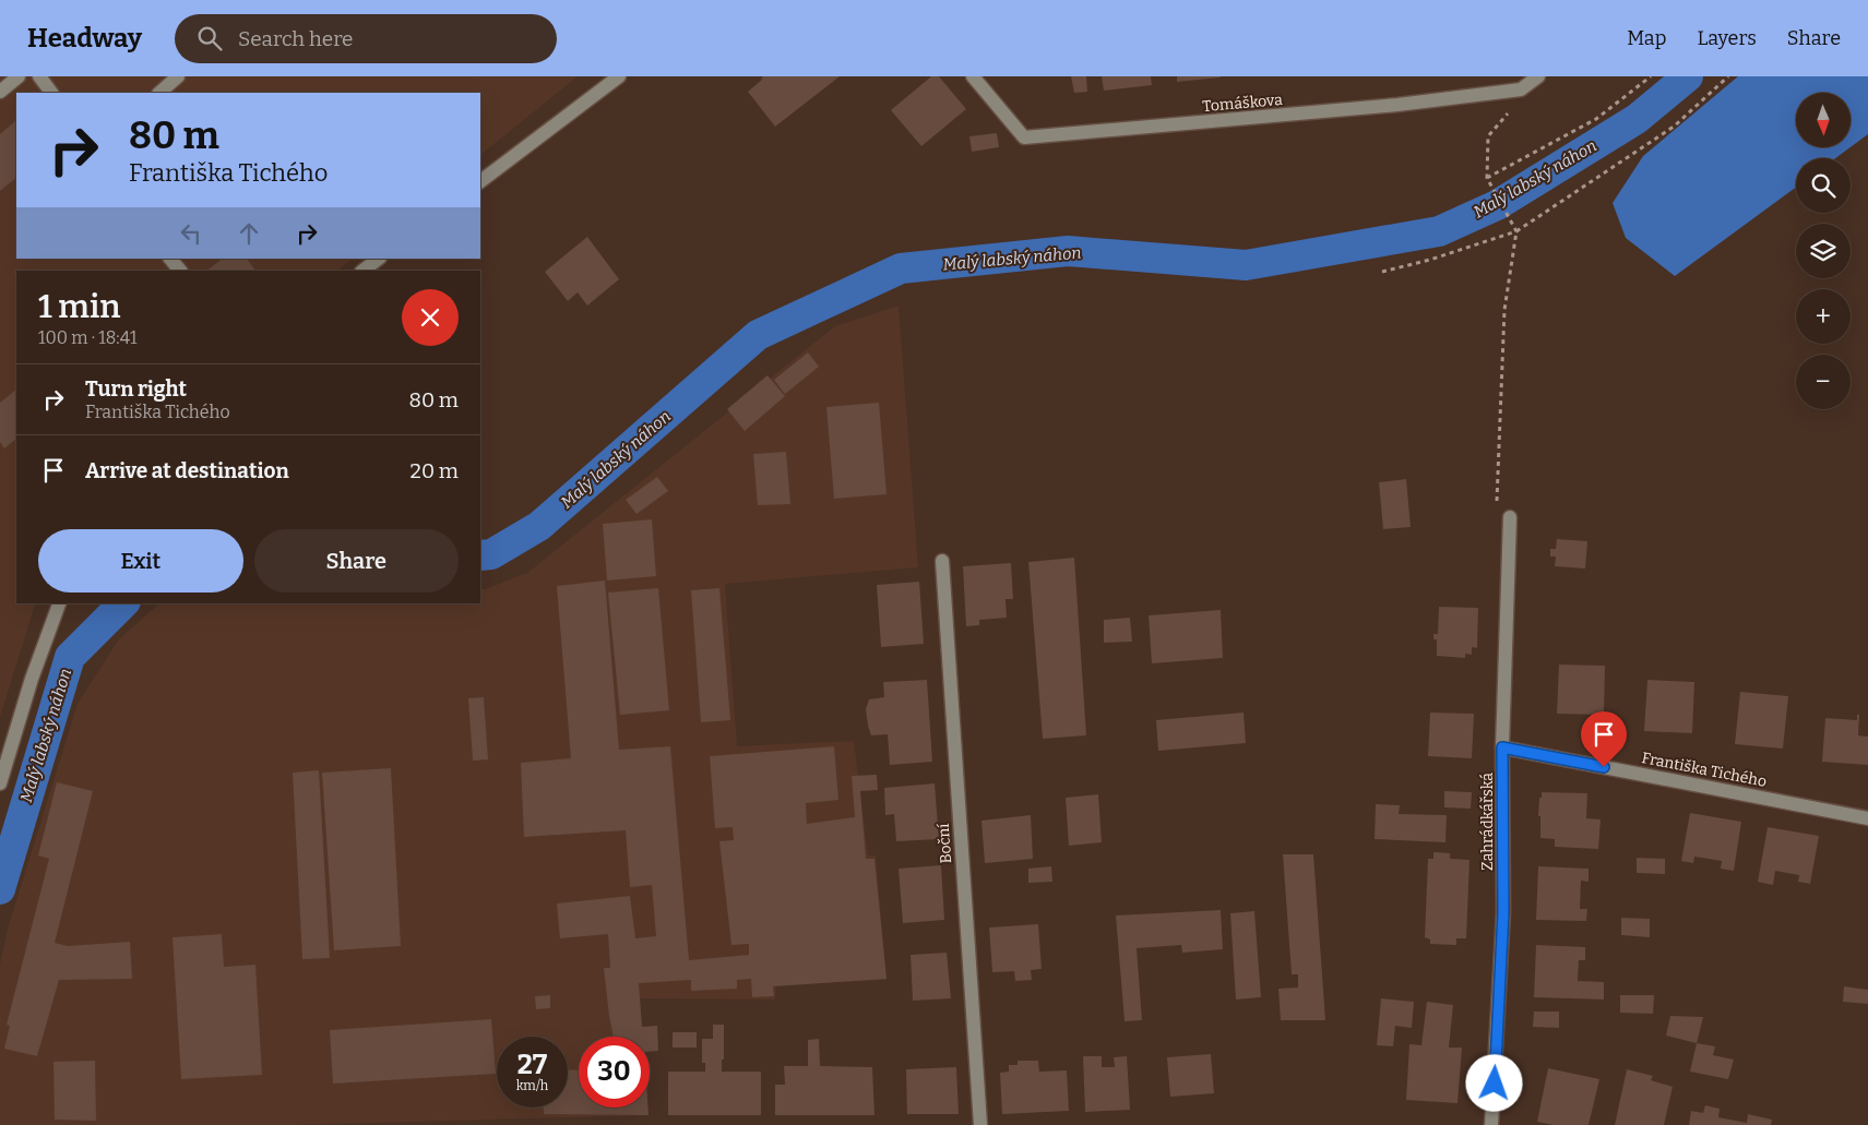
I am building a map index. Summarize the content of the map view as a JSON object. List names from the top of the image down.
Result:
{
  "streets": {
    "street": [
      "Tomáškova",
      "Františka Tichého",
      "Zahrádkářská",
      "Boční"
    ]
  },
  "crossings": [
    ["Františka Tichého", "Zahrádkářská"]
  ],
  "water": ["Malý labský náhon"],
  "north": "bottom",
  "page": {
    "header": "Headway",
    "search": "Search here",
    "nav": ["Map", "Layers", "Share"],
    "map_buttons": ["+", "−"],
    "turn": ["80 m", "Františka Tichého"],
    "heading": ["1 min", "100 m · 18:41"],
    "list": [
      {
        "name": "Turn right",
        "note": "Františka Tichého",
        "value": "80 m"
      },
      {
        "name": "Arrive at destination",
        "value": "20 m"
      }
    ],
    "buttons": ["Exit", "Share"],
    "speed": "27 km/h",
    "limit": "30"
  }
}
